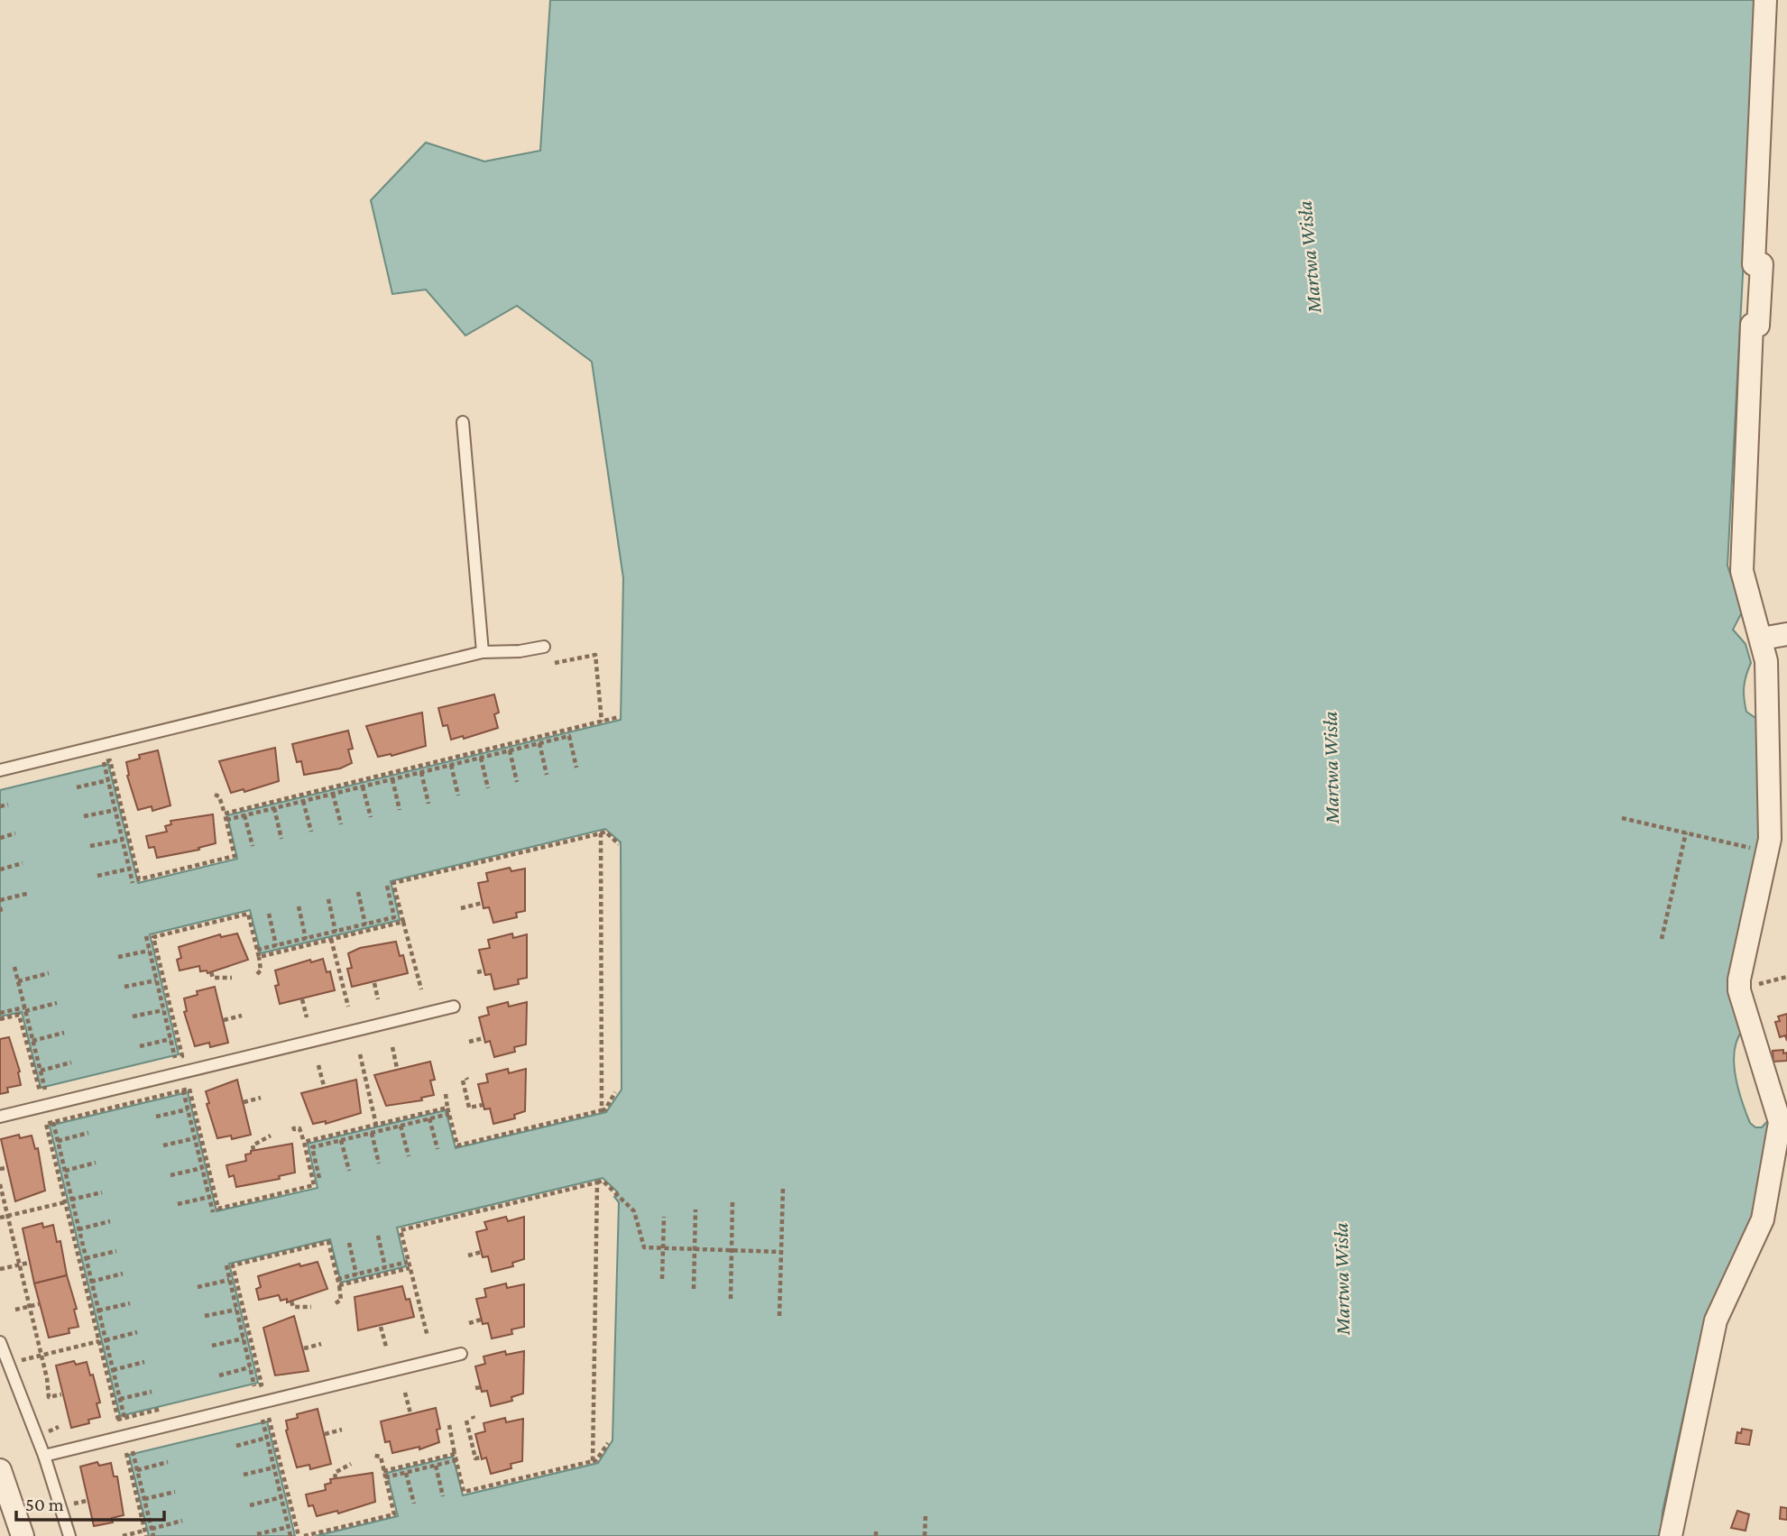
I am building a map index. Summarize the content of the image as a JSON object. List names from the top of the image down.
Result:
{
  "water": ["Martwa Wisła"],
  "scale_bar": "50 m"
}
